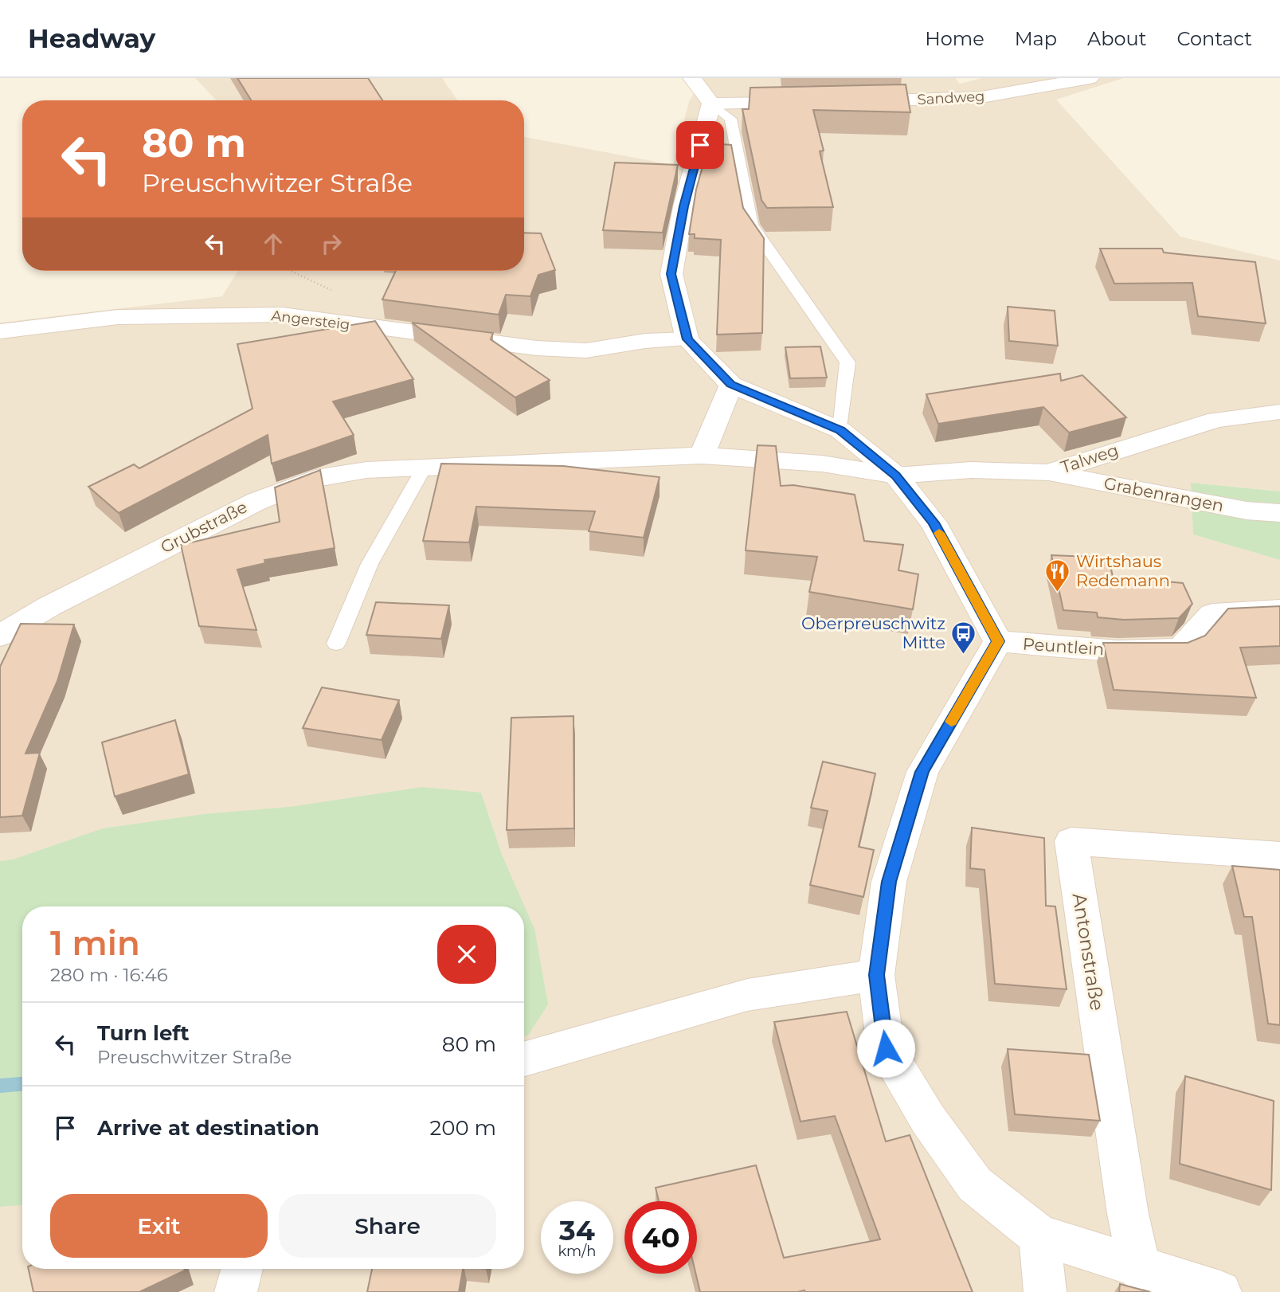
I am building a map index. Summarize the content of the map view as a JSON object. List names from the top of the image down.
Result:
{
  "streets": {
    "street": [
      "Sandweg",
      "Angersteig",
      "Talweg",
      "Grabenrangen",
      "Grubstraße",
      "Peuntlein",
      "Antonstraße"
    ]
  },
  "crossings": [
    ["Talweg", "Grabenrangen"],
    ["Talweg", "Grubstraße"]
  ],
  "places": {
    "restaurant": ["Wirtshaus Redemann"],
    "bus stop": ["Oberpreuschwitz Mitte"]
  },
  "page": {
    "header": "Headway",
    "nav": [
      "Home",
      "Map",
      "About",
      "Contact"
    ],
    "turn": ["80 m", "Preuschwitzer Straße"],
    "heading": ["1 min", "280 m · 16:46"],
    "list": [
      {
        "name": "Turn left",
        "note": "Preuschwitzer Straße",
        "value": "80 m"
      },
      {
        "name": "Arrive at destination",
        "value": "200 m"
      }
    ],
    "buttons": ["Exit", "Share"],
    "speed": "34 km/h",
    "limit": "40"
  }
}
